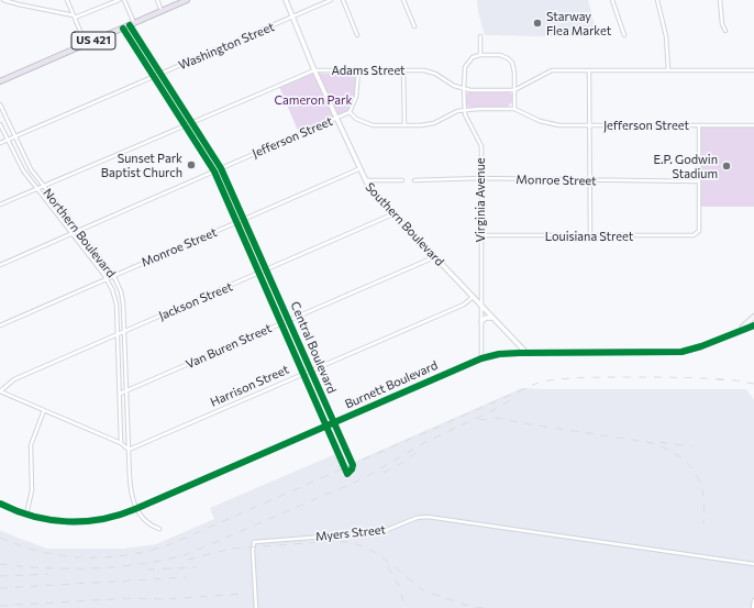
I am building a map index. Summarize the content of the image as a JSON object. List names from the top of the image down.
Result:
{
  "streets": {
    "highway": ["US 421"],
    "main road": ["Burnett Boulevard"],
    "street": [
      "Washington Street",
      "Adams Street",
      "Jefferson Street",
      "Monroe Street",
      "Virginia Avenue",
      "Southern Boulevard",
      "Northern Boulevard",
      "Louisiana Street",
      "Jackson Street",
      "Van Buren Street",
      "Central Boulevard",
      "Harrison Street",
      "Myers Street"
    ]
  },
  "crossings": [
    ["US 421", "Central Boulevard"],
    ["Washington Street", "Southern Boulevard"],
    ["Washington Street", "Northern Boulevard"],
    ["Washington Street", "Central Boulevard"],
    ["Adams Street", "Virginia Avenue"],
    ["Adams Street", "Southern Boulevard"],
    ["Adams Street", "Northern Boulevard"],
    ["Adams Street", "Central Boulevard"],
    ["Jefferson Street", "Virginia Avenue"],
    ["Jefferson Street", "Southern Boulevard"],
    ["Jefferson Street", "Northern Boulevard"],
    ["Jefferson Street", "Central Boulevard"],
    ["Monroe Street", "Virginia Avenue"],
    ["Monroe Street", "Southern Boulevard"],
    ["Monroe Street", "Northern Boulevard"],
    ["Monroe Street", "Louisiana Street"],
    ["Monroe Street", "Central Boulevard"],
    ["Virginia Avenue", "Southern Boulevard"],
    ["Virginia Avenue", "Louisiana Street"],
    ["Virginia Avenue", "Burnett Boulevard"],
    ["Southern Boulevard", "Jackson Street"],
    ["Southern Boulevard", "Van Buren Street"],
    ["Southern Boulevard", "Burnett Boulevard"],
    ["Southern Boulevard", "Harrison Street"],
    ["Northern Boulevard", "Jackson Street"],
    ["Northern Boulevard", "Van Buren Street"],
    ["Northern Boulevard", "Burnett Boulevard"],
    ["Northern Boulevard", "Harrison Street"],
    ["Jackson Street", "Central Boulevard"],
    ["Van Buren Street", "Central Boulevard"],
    ["Central Boulevard", "Burnett Boulevard"],
    ["Central Boulevard", "Harrison Street"]
  ],
  "parks": ["Cameron Park"],
  "places": ["Starway Flea Market", "Sunset Park Baptist Church", "E.P. Godwin Stadium"]
}
